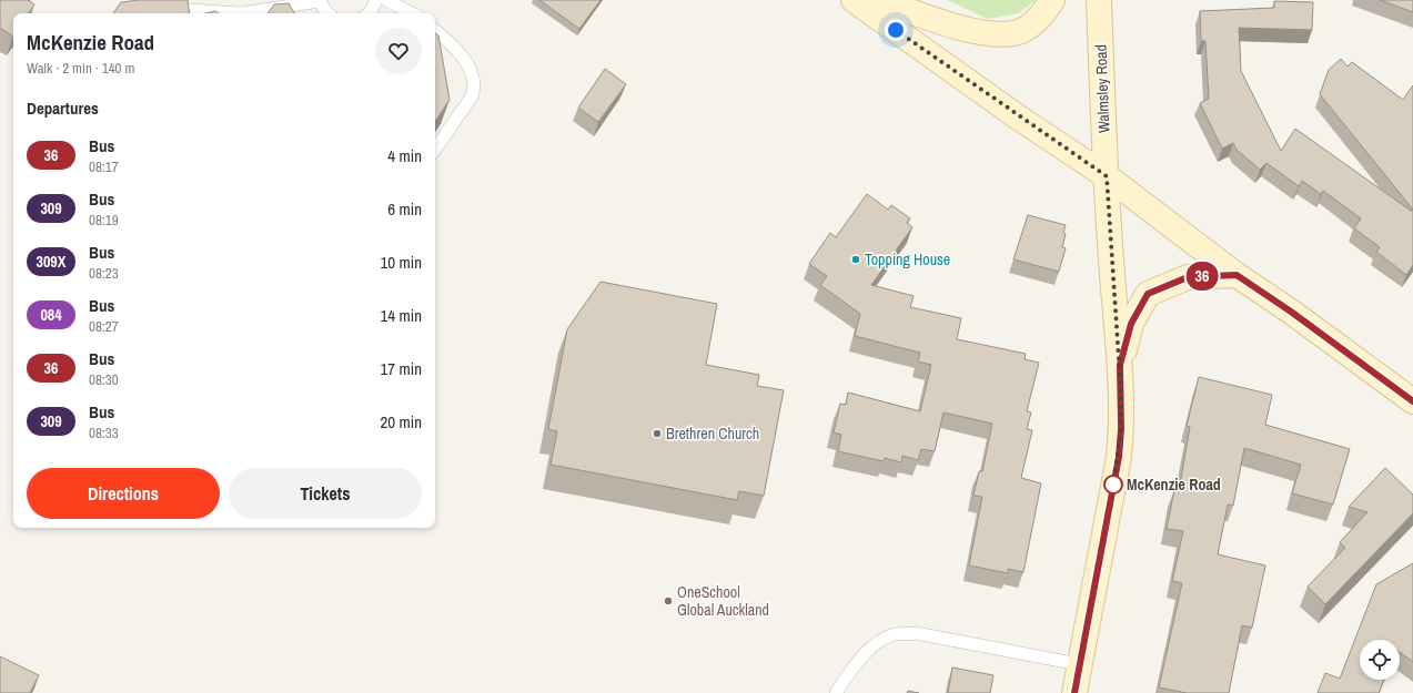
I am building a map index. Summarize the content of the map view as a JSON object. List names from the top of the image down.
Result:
{
  "streets": {
    "main road": ["Walmsley Road"]
  },
  "places": [
    "Topping House",
    "Brethren Church",
    "McKenzie Road",
    "OneSchool Global Auckland"
  ],
  "lines": ["bus line 36"],
  "page": {
    "on_map": "36",
    "heading": [
      ["McKenzie Road", "Walk · 2 min · 140 m"],
      "Departures"
    ],
    "list": [
      {
        "mark": "36",
        "name": "Bus",
        "note": "08:17",
        "value": "4 min"
      },
      {
        "mark": "309",
        "name": "Bus",
        "note": "08:19",
        "value": "6 min"
      },
      {
        "mark": "309X",
        "name": "Bus",
        "note": "08:23",
        "value": "10 min"
      },
      {
        "mark": "084",
        "name": "Bus",
        "note": "08:27",
        "value": "14 min"
      },
      {
        "mark": "36",
        "name": "Bus",
        "note": "08:30",
        "value": "17 min"
      },
      {
        "mark": "309",
        "name": "Bus",
        "note": "08:33",
        "value": "20 min"
      }
    ],
    "buttons": ["Directions", "Tickets"]
  }
}
